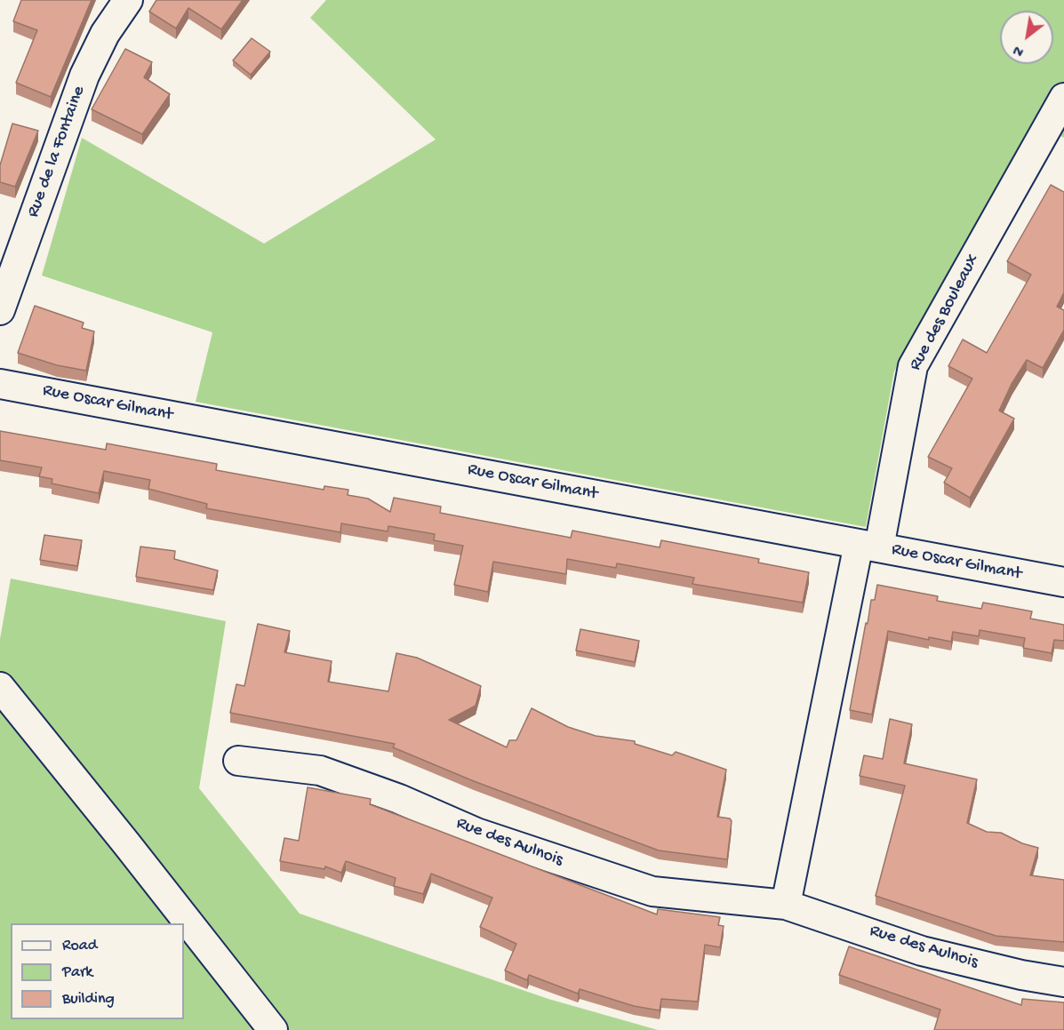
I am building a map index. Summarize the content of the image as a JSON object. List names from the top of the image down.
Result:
{
  "streets": {
    "street": [
      "Rue de la Fontaine",
      "Rue des Bouleaux",
      "Rue Oscar Gilmant",
      "Rue des Aulnois"
    ]
  },
  "crossings": [
    ["Rue des Bouleaux", "Rue Oscar Gilmant"]
  ],
  "legend": ["Road", "Park", "Building"],
  "north": "bottom left"
}
